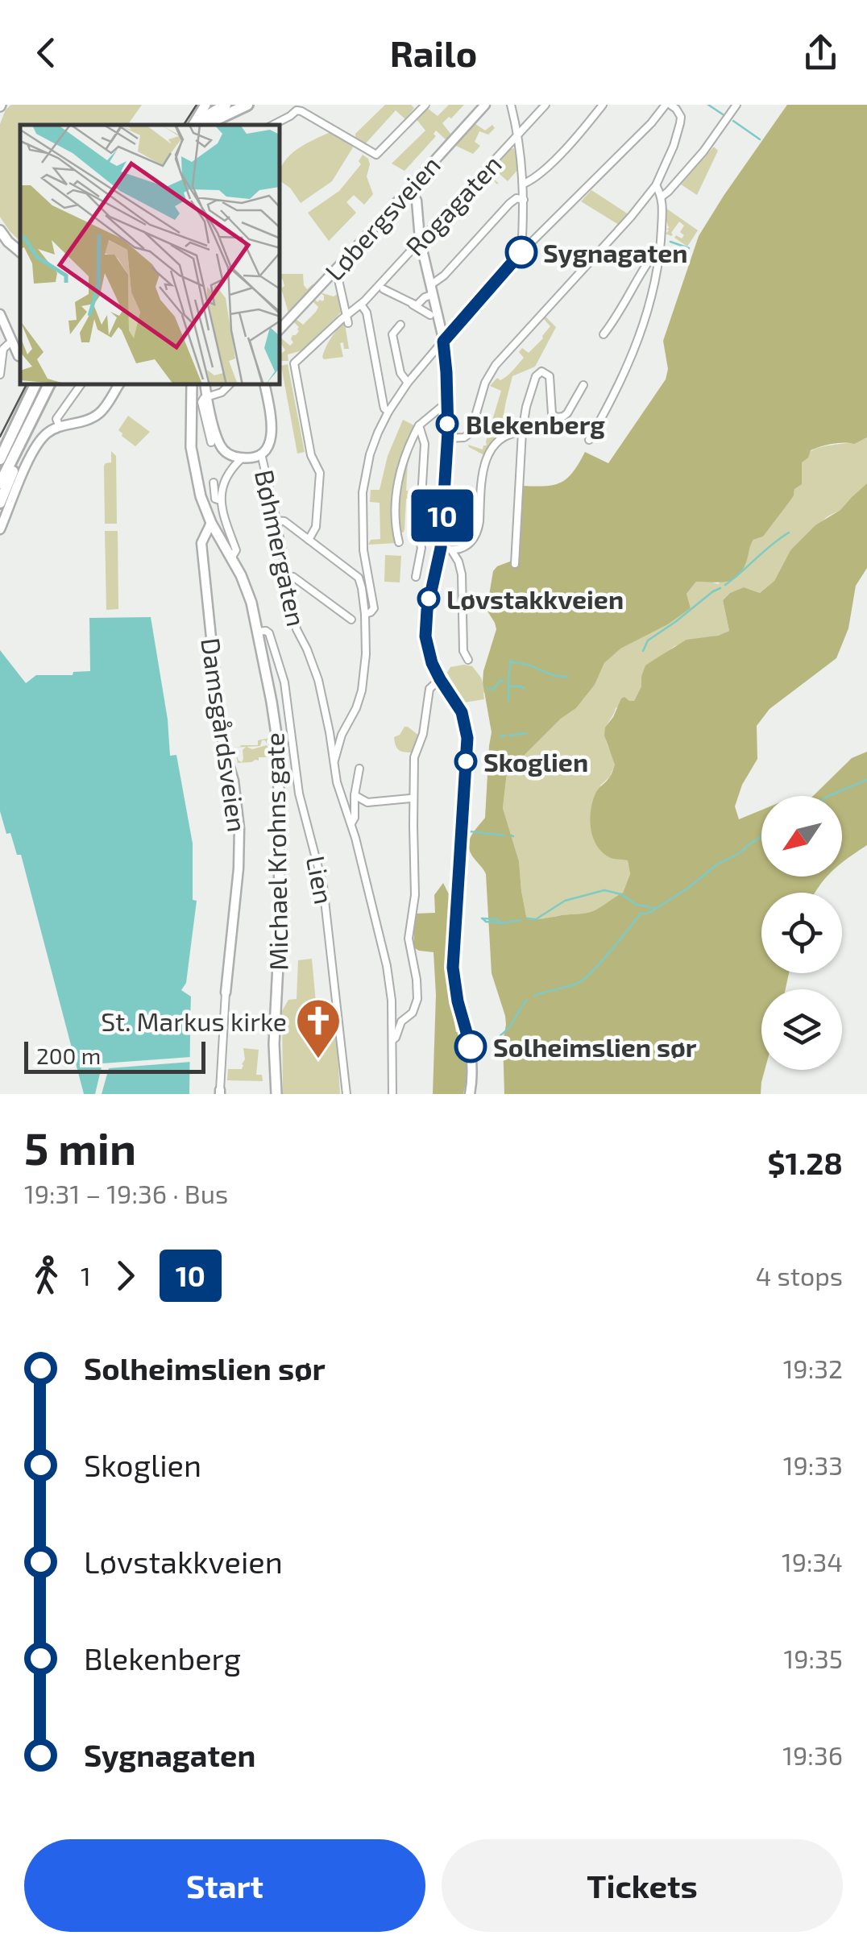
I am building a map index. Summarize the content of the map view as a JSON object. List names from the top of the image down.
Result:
{
  "streets": {
    "main road": ["Michael Krohns gate"],
    "street": [
      "Rogagaten",
      "Løbergsveien",
      "Bøhmergaten",
      "Damsgårdsveien",
      "Lien"
    ]
  },
  "crossings": [
    ["Damsgårdsveien", "Michael Krohns gate"],
    ["Michael Krohns gate", "Lien"]
  ],
  "places": {
    "other": [
      "Sygnagaten",
      "Blekenberg",
      "Løvstakkveien",
      "Skoglien",
      "Solheimslien sør"
    ],
    "church": ["St. Markus kirke"]
  },
  "lines": ["bus line 10"],
  "scale_bar": "200 m",
  "north": "bottom left",
  "page": {
    "header": "Railo",
    "on_map": "10",
    "scale": "200 m",
    "heading": ["5 min", "19:31 – 19:36 · Bus", "$1.28"],
    "legs": ["1", "10", "4 stops"],
    "list": [
      {
        "name": "Solheimslien sør",
        "value": "19:32"
      },
      {
        "name": "Skoglien",
        "value": "19:33"
      },
      {
        "name": "Løvstakkveien",
        "value": "19:34"
      },
      {
        "name": "Blekenberg",
        "value": "19:35"
      },
      {
        "name": "Sygnagaten",
        "value": "19:36"
      }
    ],
    "buttons": ["Start", "Tickets"]
  }
}
